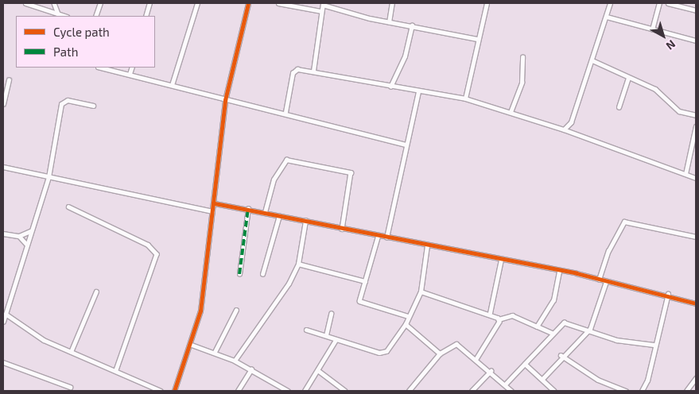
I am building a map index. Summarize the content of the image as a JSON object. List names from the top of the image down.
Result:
{
  "legend": ["Cycle path", "Path"],
  "north": "bottom right"
}
